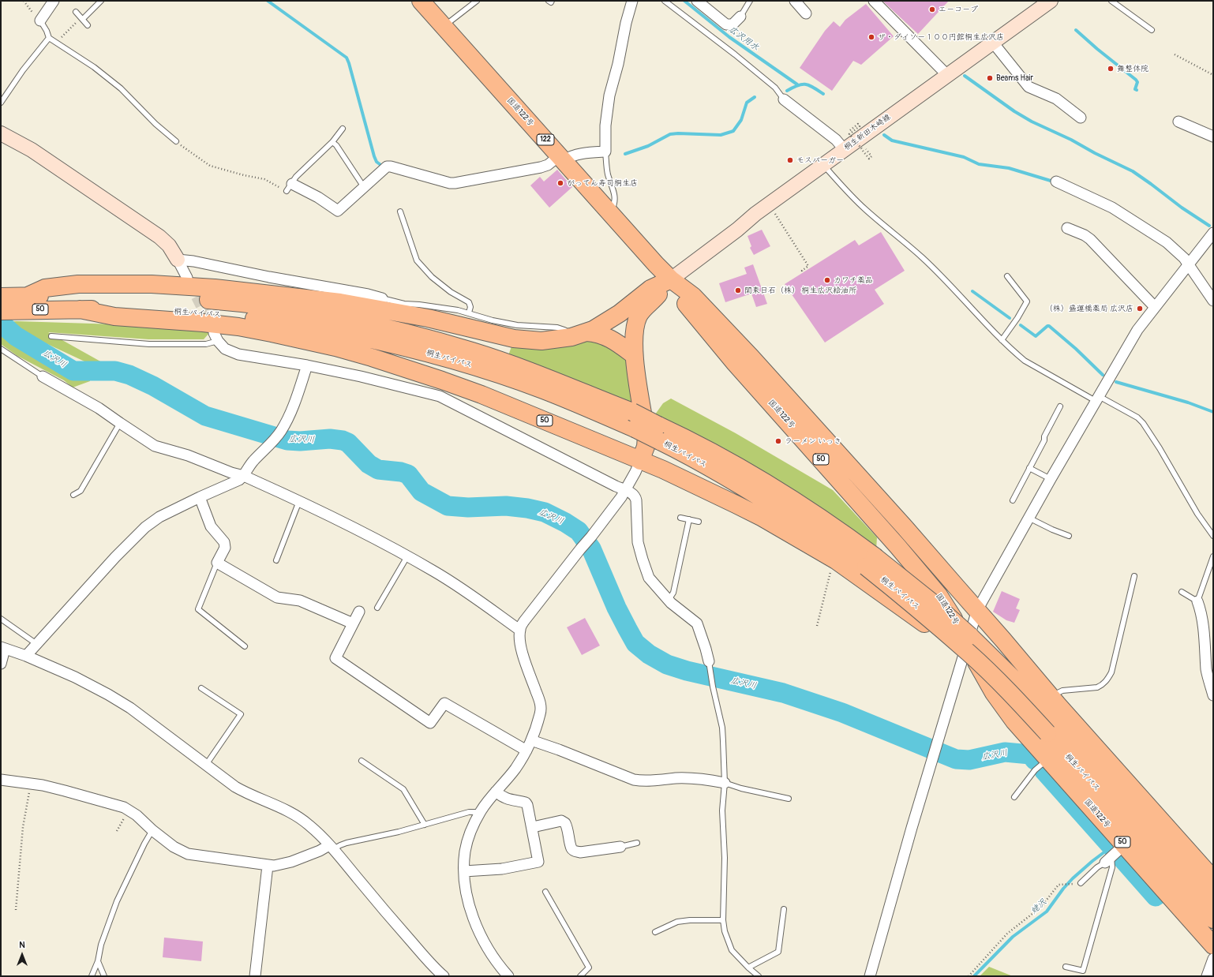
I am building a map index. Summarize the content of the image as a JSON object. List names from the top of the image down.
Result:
{
  "streets": {
    "highway": [
      "国道122号",
      "122",
      "50",
      "桐生バイパス"
    ],
    "main road": ["桐生新田木崎線"]
  },
  "crossings": [
    ["国道122号", "桐生新田木崎線"],
    ["国道122号", "50"],
    ["50", "桐生バイパス"]
  ],
  "water": ["広沢用水", "広沢川", "姥沢"],
  "places": [
    "エーコープ",
    "ザ・ダイソー１００円館桐生広沢店",
    "舞整体院",
    "Beams Hair",
    "モスバーガー",
    "がってん寿司桐生店",
    "カワチ薬品",
    "関東日石（株） 桐生広沢給油所",
    "（株）盛運橋薬局 広沢店",
    "ラーメン いっき"
  ],
  "north": "top"
}
